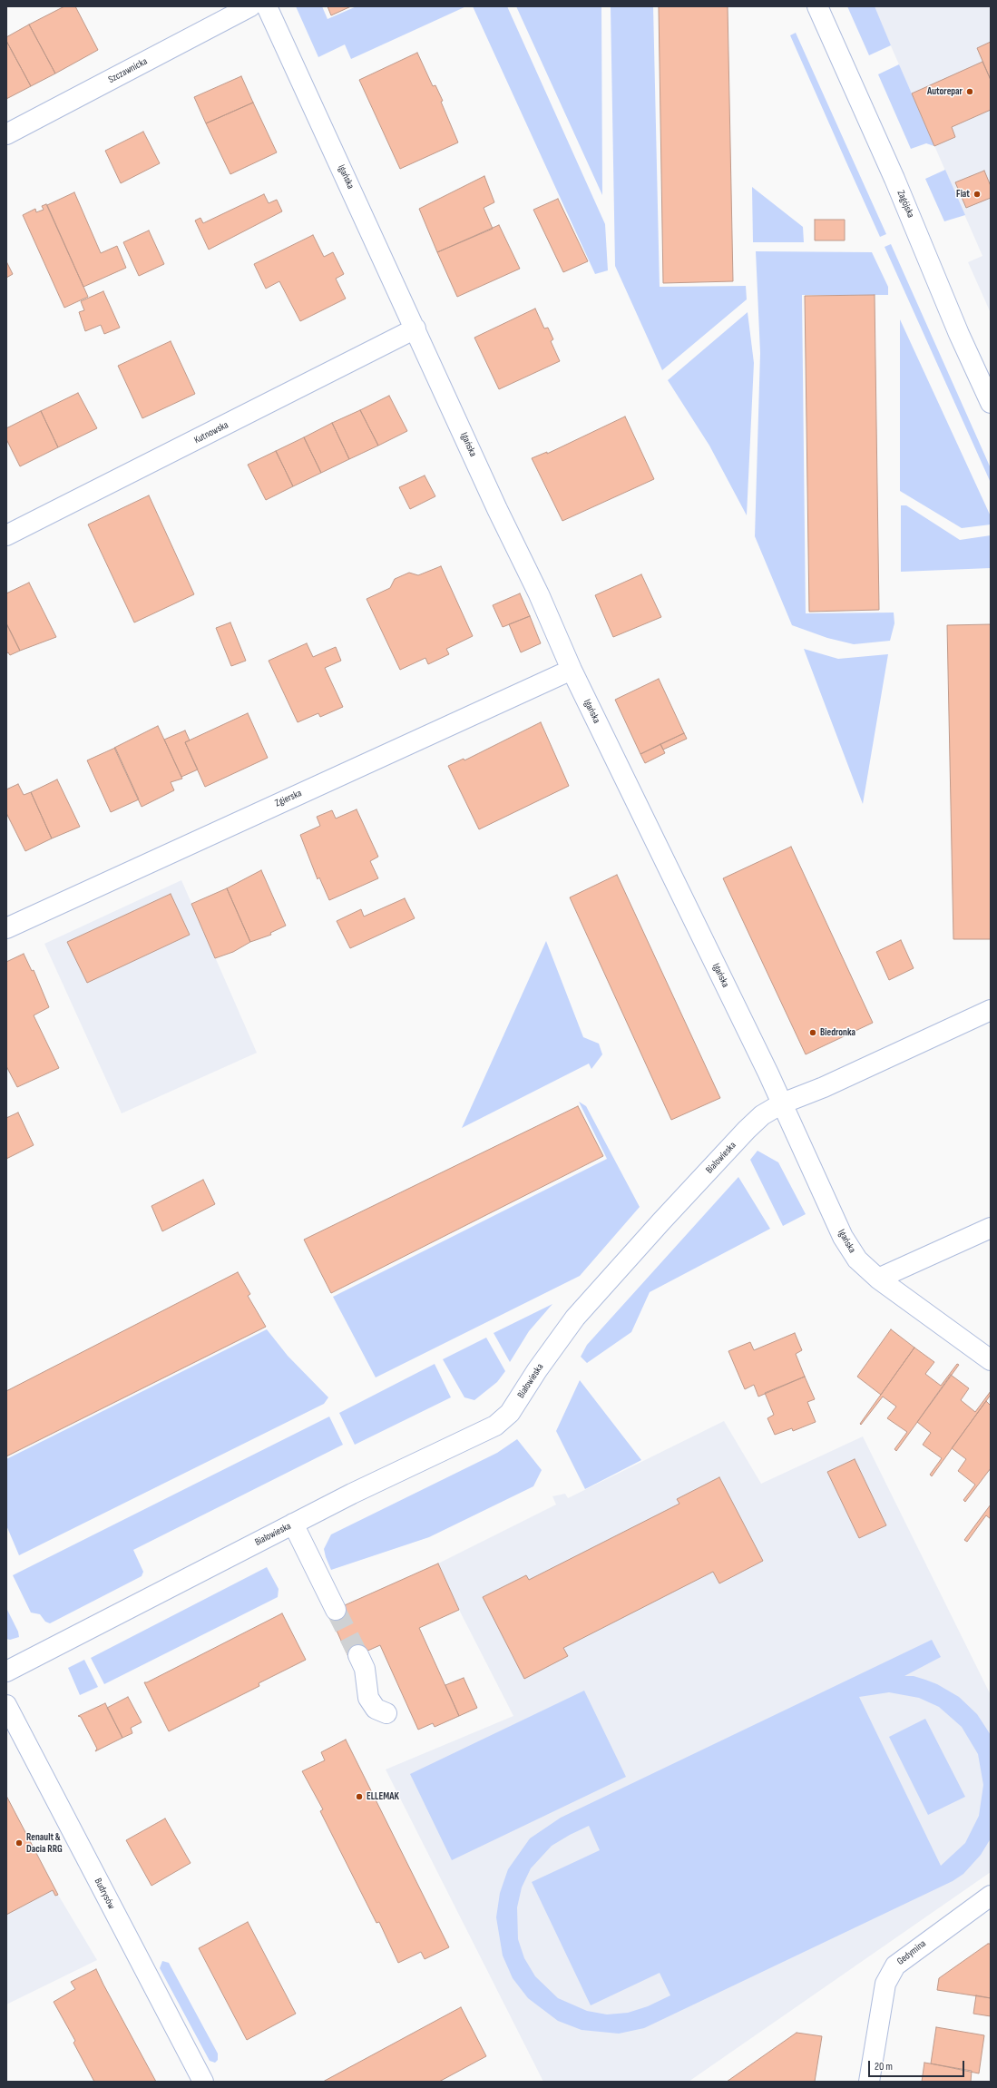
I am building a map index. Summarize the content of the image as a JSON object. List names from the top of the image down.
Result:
{
  "streets": {
    "street": [
      "Szczawnicka",
      "Igańska",
      "Zagójska",
      "Kutnowska",
      "Zgierska",
      "Białowieska",
      "Budrysów",
      "Gedymina"
    ]
  },
  "crossings": [
    ["Igańska", "Kutnowska"],
    ["Igańska", "Zgierska"],
    ["Igańska", "Białowieska"]
  ],
  "places": [
    "Autorepar",
    "Fiat",
    "Biedronka",
    "ELLEMAK",
    "Renault & Dacia RRG"
  ],
  "scale_bar": "20 m"
}
